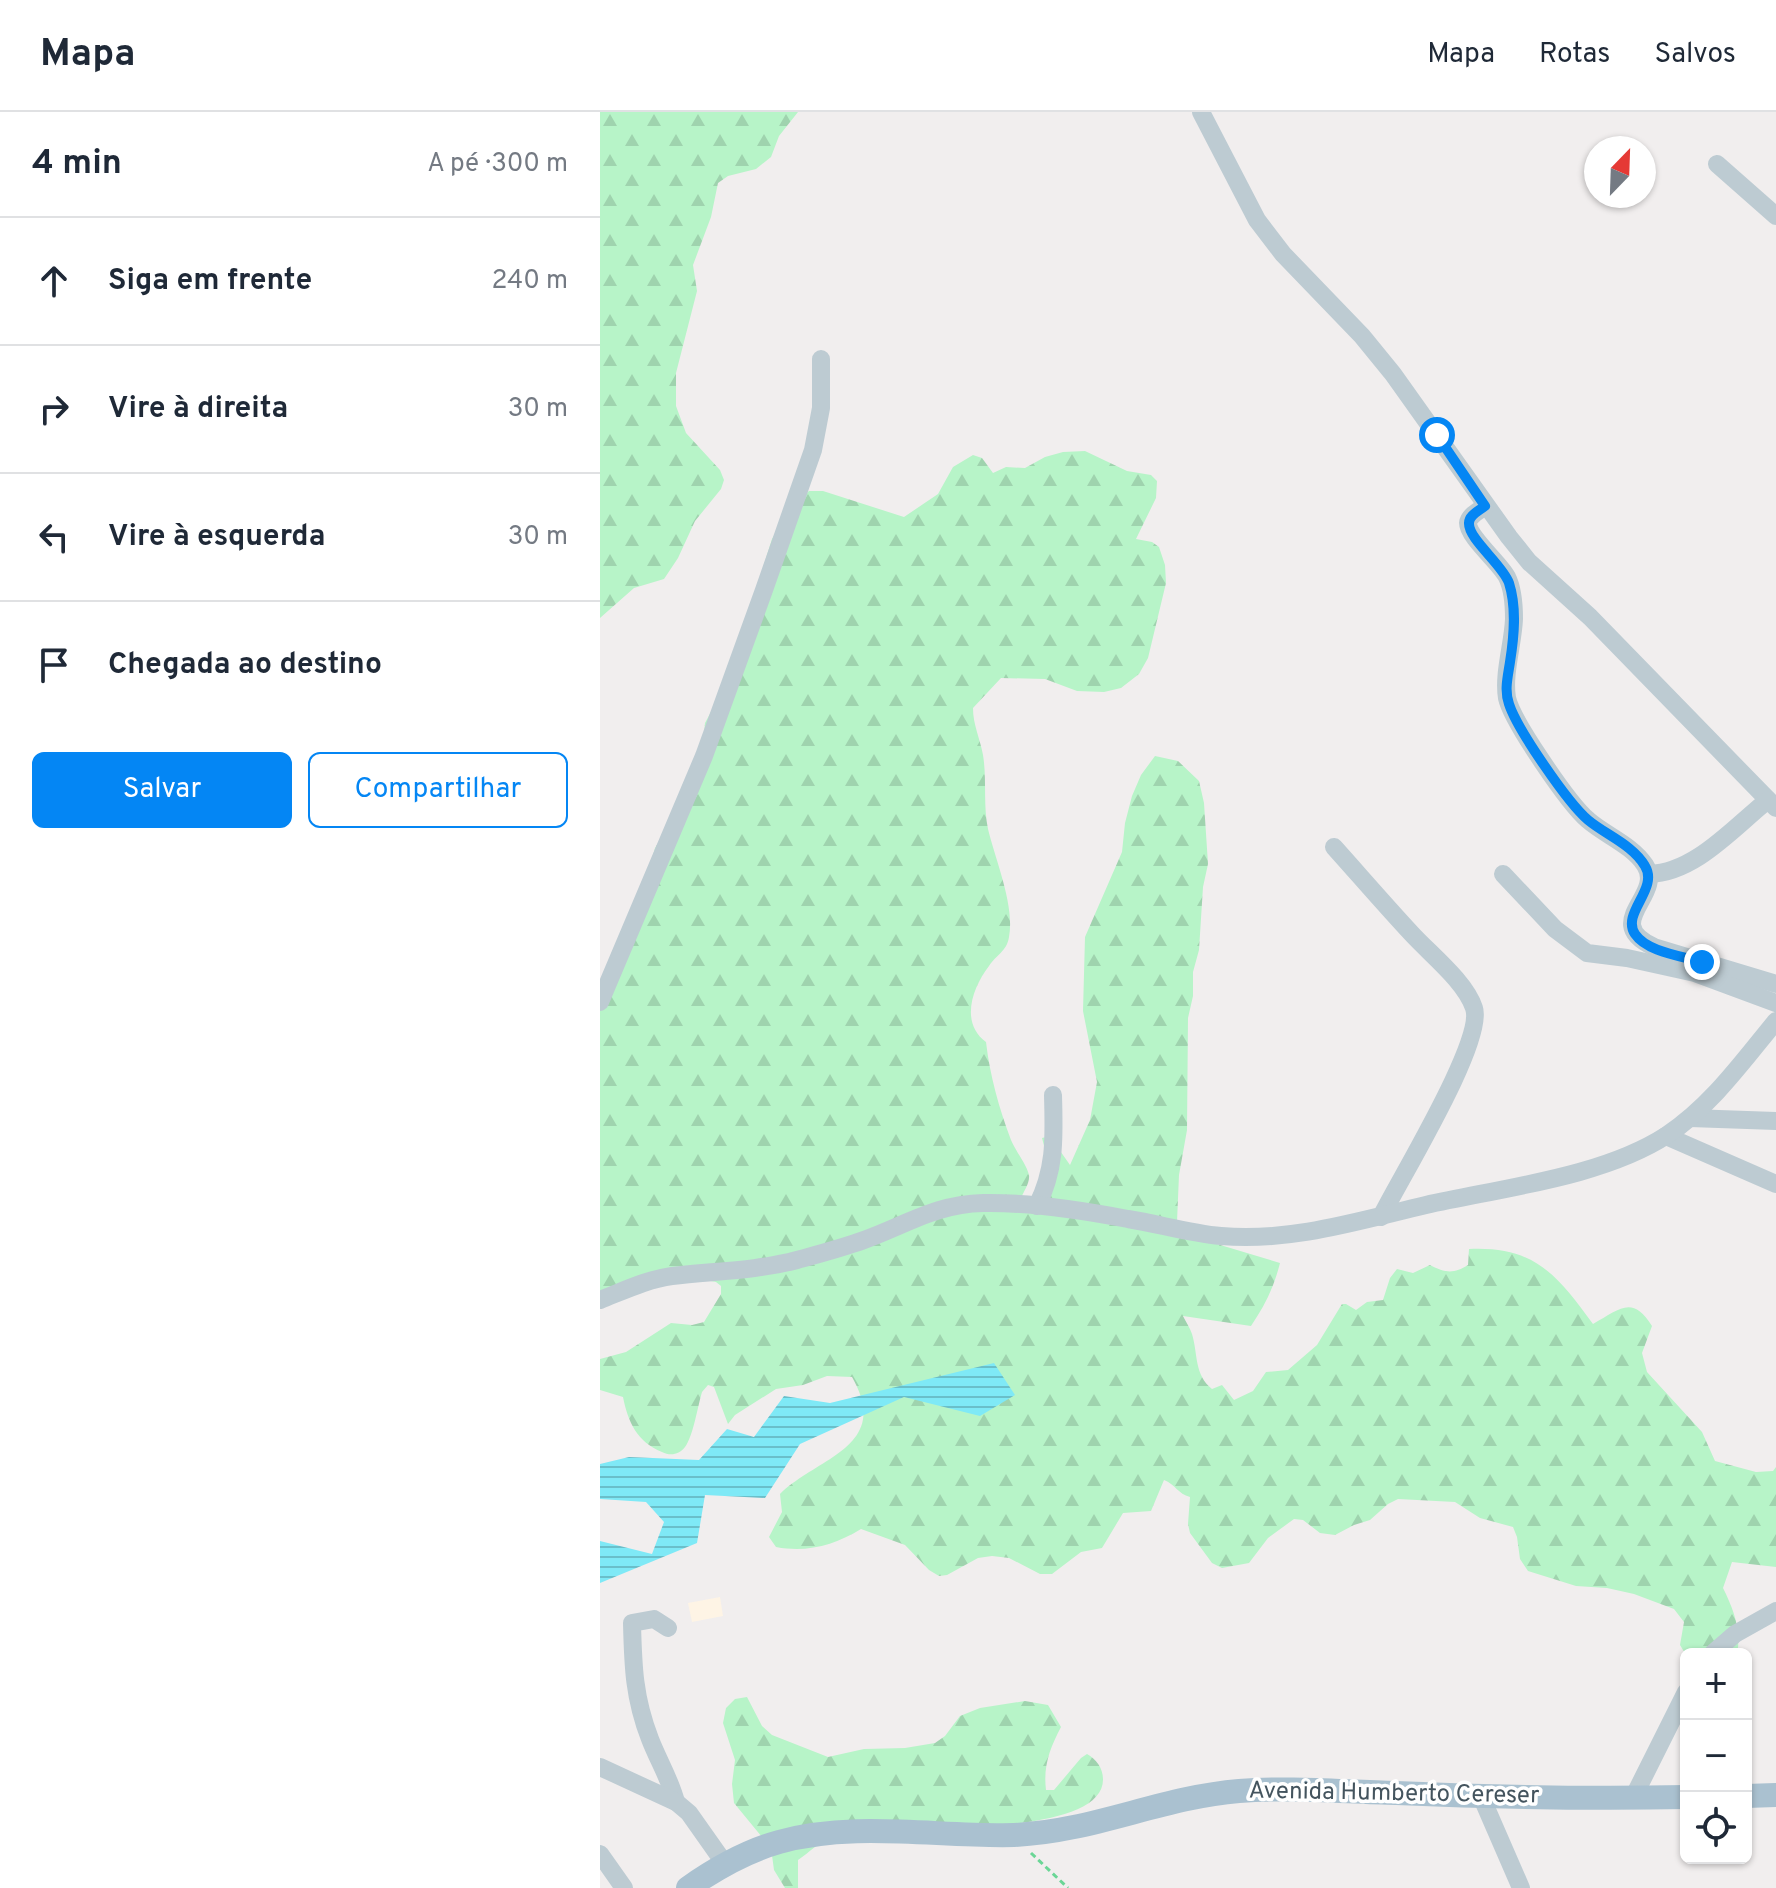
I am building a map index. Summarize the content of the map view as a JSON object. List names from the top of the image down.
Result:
{
  "streets": {
    "main road": ["Avenida Humberto Cereser"]
  },
  "north": "top right",
  "page": {
    "header": "Mapa",
    "nav": ["Mapa", "Rotas", "Salvos"],
    "heading": ["4 min", "A pé · 300 m"],
    "list": [
      ["Siga em frente", "240 m"],
      ["Vire à direita", "30 m"],
      ["Vire à esquerda", "30 m"],
      "Chegada ao destino"
    ],
    "buttons": ["Salvar", "Compartilhar"],
    "map_buttons": ["+", "−"]
  }
}
